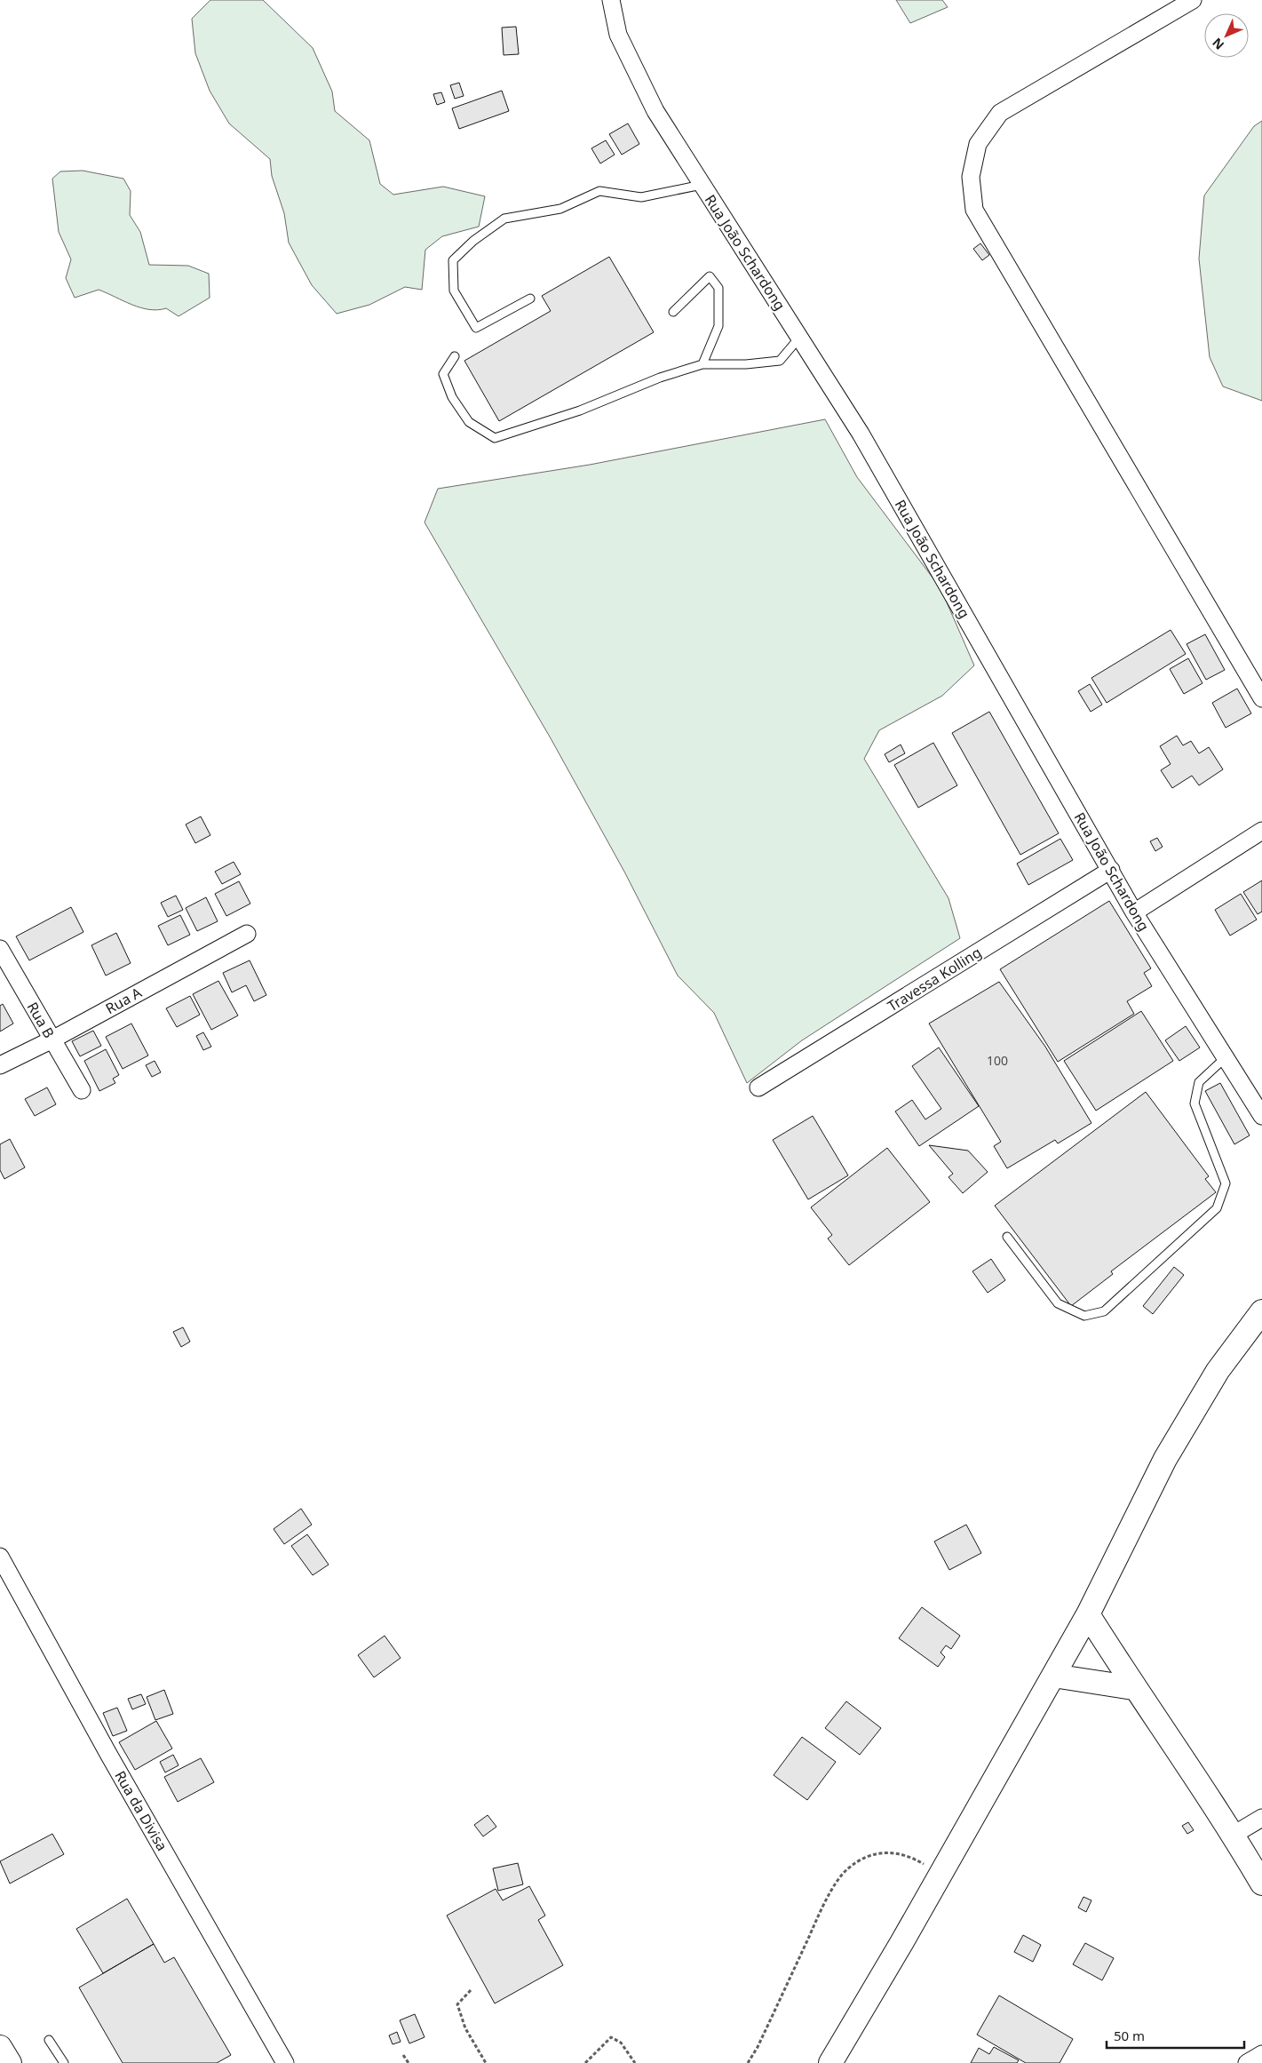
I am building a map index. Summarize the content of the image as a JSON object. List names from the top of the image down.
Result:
{
  "streets": {
    "street": [
      "Rua João Schardong",
      "Travessa Kolling",
      "Rua A",
      "Rua B",
      "Rua da Divisa"
    ]
  },
  "crossings": [
    ["Rua João Schardong", "Travessa Kolling"],
    ["Rua A", "Rua B"]
  ],
  "house_numbers": ["100"],
  "scale_bar": "50 m",
  "north": "bottom left"
}
